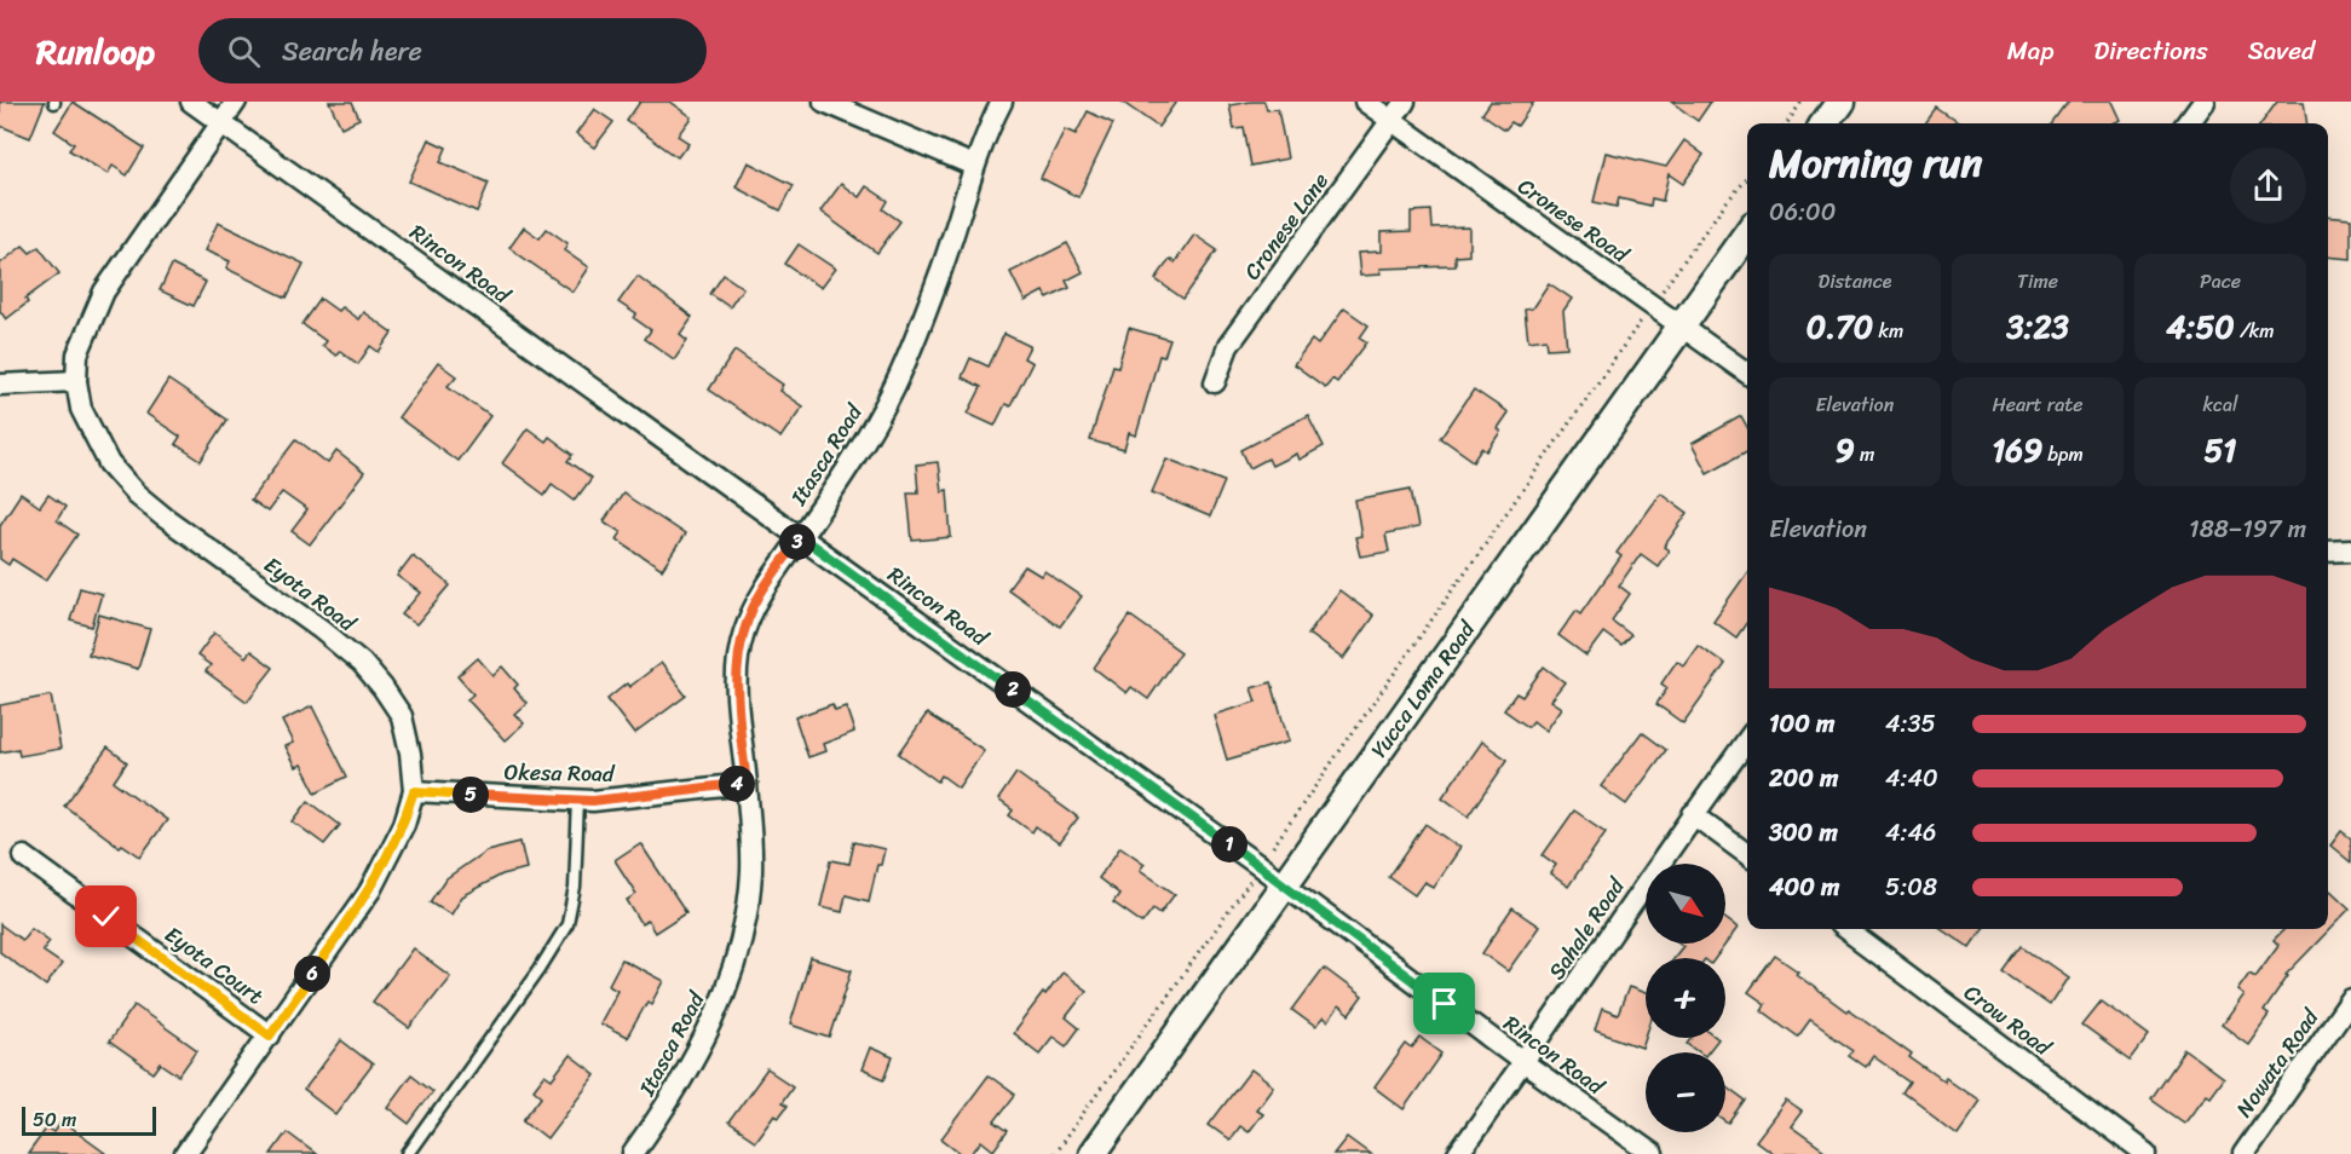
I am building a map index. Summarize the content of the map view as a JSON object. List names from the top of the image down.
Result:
{
  "streets": {
    "main road": ["Yucca Loma Road"],
    "street": [
      "Cronese Road",
      "Cronese Lane",
      "Rincon Road",
      "Itasca Road",
      "Eyota Road",
      "Okesa Road",
      "Sahale Road",
      "Eyota Court",
      "Crow Road",
      "Nowata Road"
    ]
  },
  "crossings": [
    ["Cronese Road", "Cronese Lane"],
    ["Cronese Road", "Yucca Loma Road"],
    ["Rincon Road", "Itasca Road"],
    ["Rincon Road", "Eyota Road"],
    ["Rincon Road", "Yucca Loma Road"],
    ["Rincon Road", "Sahale Road"],
    ["Itasca Road", "Okesa Road"],
    ["Eyota Road", "Okesa Road"],
    ["Eyota Road", "Eyota Court"]
  ],
  "scale_bar": "50 m",
  "north": "bottom right",
  "page": {
    "header": "Runloop",
    "search": "Search here",
    "nav": ["Map", "Directions", "Saved"],
    "heading": ["Morning run", "06:00"],
    "stats": [
      ["Distance", "0.70 km"],
      ["Time", "3:23"],
      ["Pace", "4:50 /km"],
      ["Elevation", "9 m"],
      ["Heart rate", "169 bpm"],
      ["kcal", "51"]
    ],
    "chart": ["Elevation", "188–197 m"],
    "pins": [
      "3",
      "2",
      "4",
      "5",
      "1",
      "6"
    ],
    "list": [
      {
        "name": "100 m",
        "note": "4:35"
      },
      {
        "name": "200 m",
        "note": "4:40"
      },
      {
        "name": "300 m",
        "note": "4:46"
      },
      {
        "name": "400 m",
        "note": "5:08"
      }
    ],
    "map_buttons": ["+", "−"],
    "scale": "50 m"
  }
}
